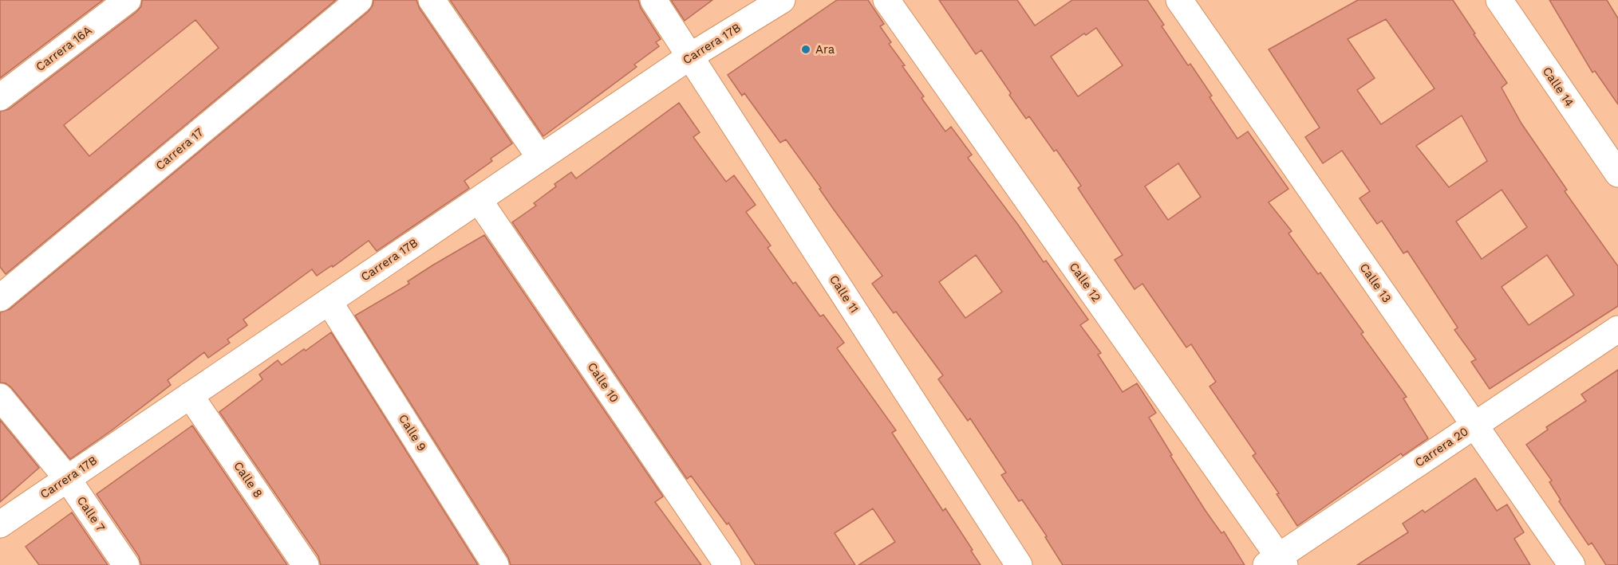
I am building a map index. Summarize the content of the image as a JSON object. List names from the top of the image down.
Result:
{
  "streets": {
    "street": [
      "Carrera 17B",
      "Carrera 16A",
      "Calle 14",
      "Carrera 17",
      "Calle 12",
      "Calle 13",
      "Calle 11",
      "Calle 10",
      "Calle 9",
      "Carrera 20",
      "Calle 8",
      "Calle 7"
    ]
  },
  "crossings": [
    ["Carrera 17B", "Calle 11"],
    ["Carrera 17B", "Calle 10"],
    ["Carrera 17B", "Calle 9"],
    ["Carrera 17B", "Calle 8"],
    ["Carrera 17B", "Calle 7"],
    ["Calle 12", "Carrera 20"],
    ["Calle 13", "Carrera 20"]
  ],
  "places": ["Ara"]
}
